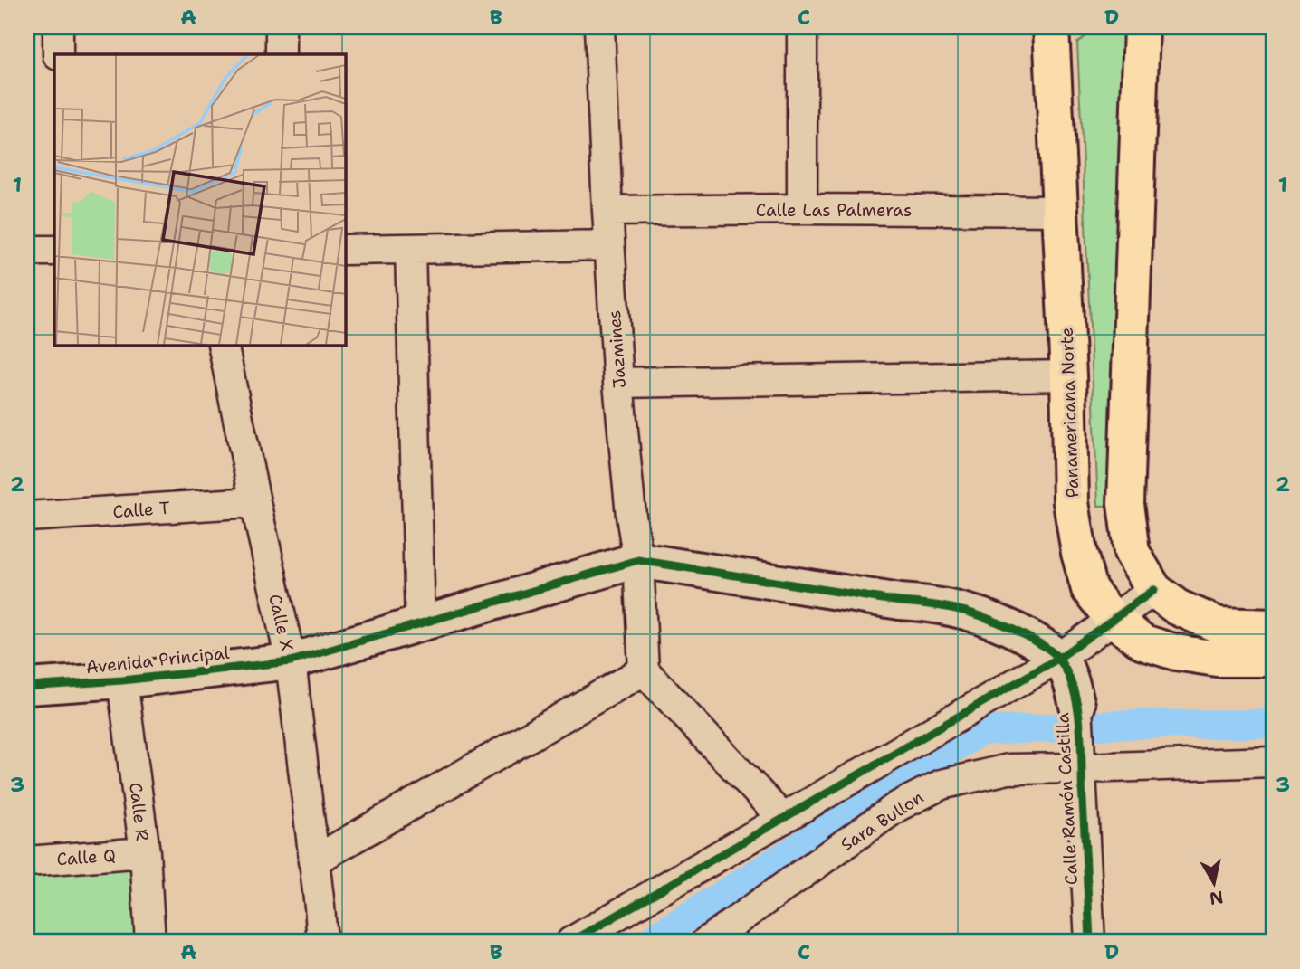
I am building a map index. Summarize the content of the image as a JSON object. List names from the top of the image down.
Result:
{
  "streets": {
    "highway": ["Panamericana Norte"],
    "street": [
      "Calle Las Palmeras",
      "Jazmines",
      "Calle T",
      "Calle X",
      "Avenida Principal",
      "Calle Ramón Castilla",
      "Calle R",
      "Sara Bullon",
      "Calle Q"
    ]
  },
  "crossings": [
    ["Calle Las Palmeras", "Jazmines"],
    ["Calle Las Palmeras", "Panamericana Norte"],
    ["Jazmines", "Avenida Principal"],
    ["Calle T", "Calle X"],
    ["Calle X", "Avenida Principal"],
    ["Avenida Principal", "Calle R"],
    ["Calle Ramón Castilla", "Sara Bullon"],
    ["Calle R", "Calle Q"]
  ],
  "north": "bottom",
  "grid": {
    "columns": [
      "A",
      "B",
      "C",
      "D"
    ],
    "rows": ["1", "2", "3"]
  }
}
